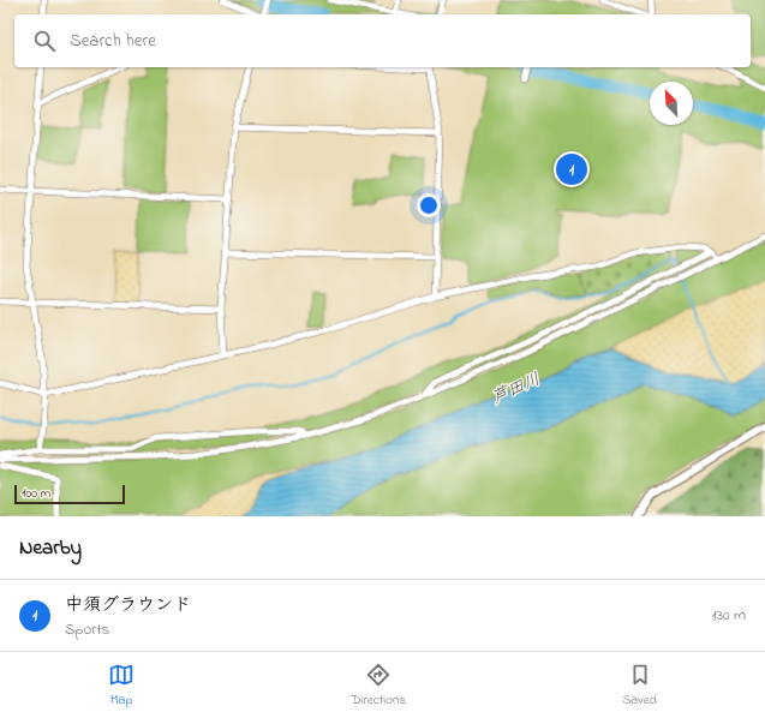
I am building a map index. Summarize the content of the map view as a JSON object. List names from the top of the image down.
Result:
{
  "water": ["芦田川"],
  "scale_bar": "100 m",
  "north": "top left",
  "page": {
    "search": "Search here",
    "pins": "1",
    "scale": "100 m",
    "heading": "Nearby",
    "list": [
      {
        "mark": "1",
        "name": "中須グラウンド",
        "note": "Sports",
        "value": "130 m"
      }
    ],
    "nav": ["Map", "Directions", "Saved"]
  }
}
